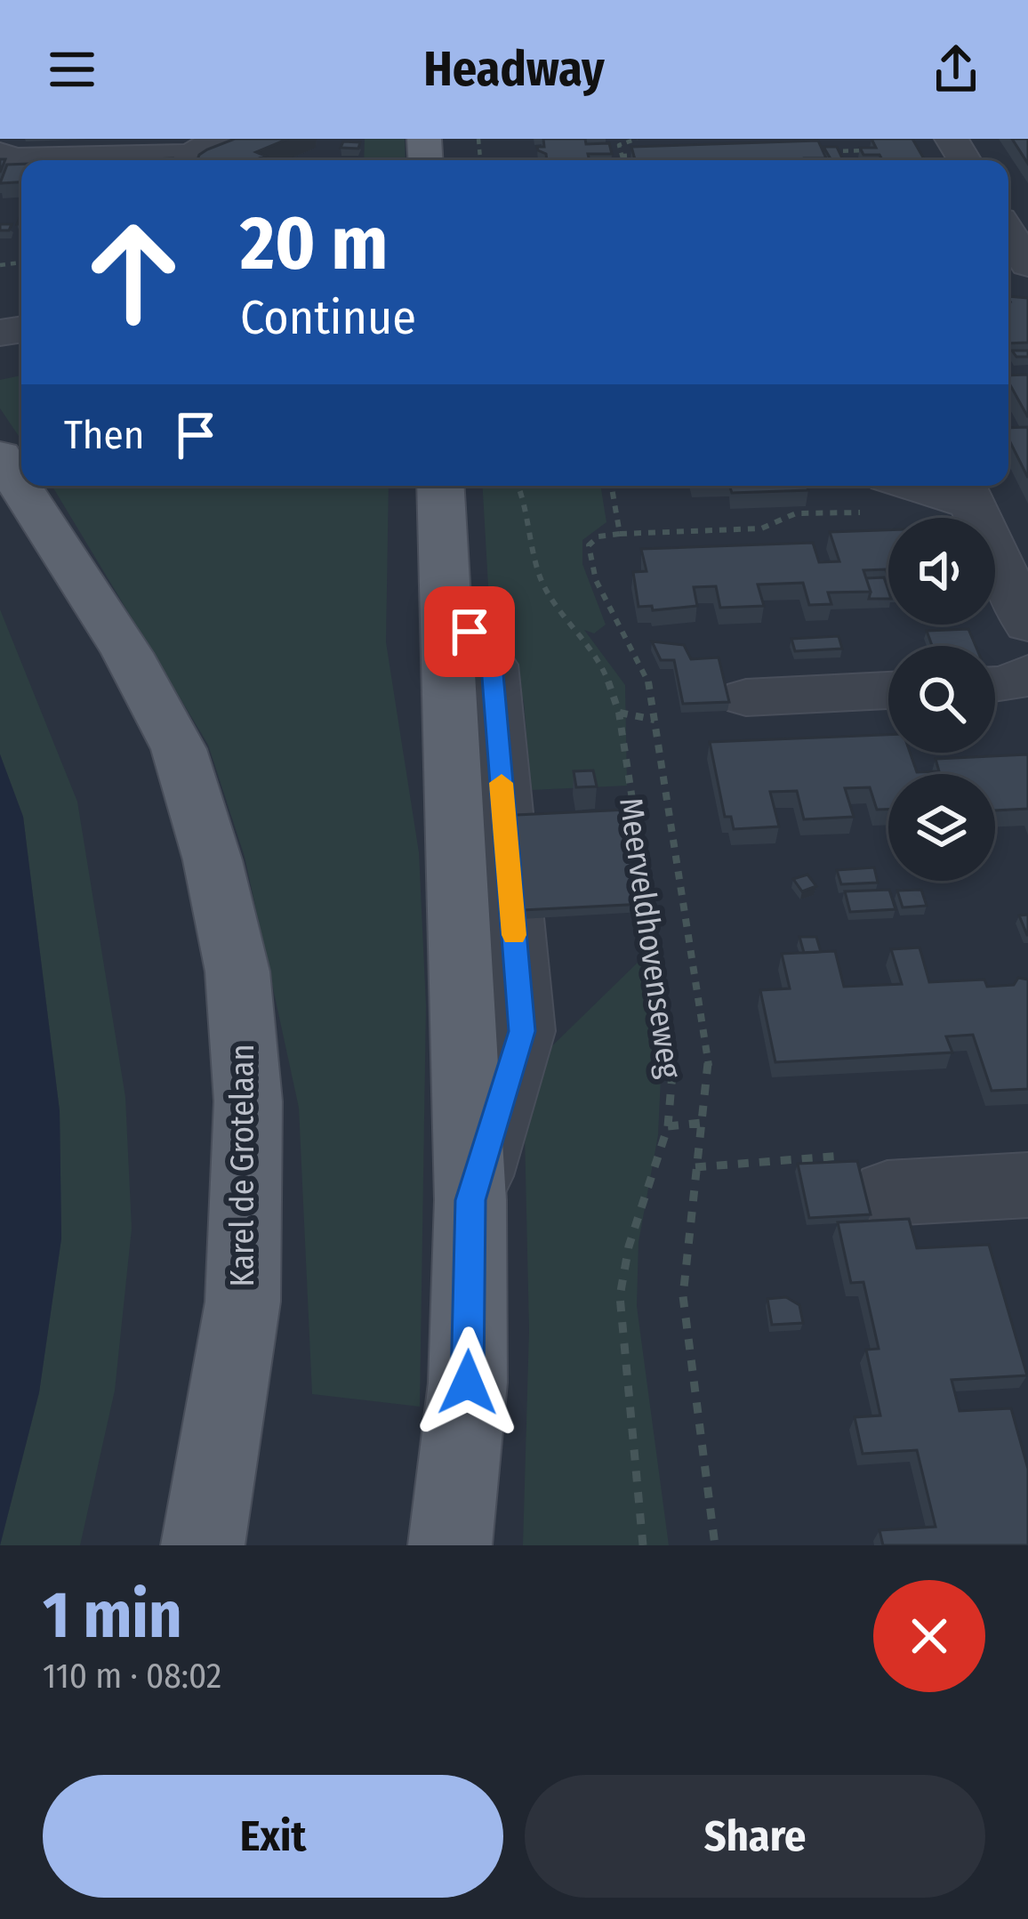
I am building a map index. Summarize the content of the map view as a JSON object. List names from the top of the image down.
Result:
{
  "streets": {
    "main road": ["Karel de Grotelaan"],
    "path": ["Meerveldhovenseweg"]
  },
  "page": {
    "header": "Headway",
    "turn": ["20 m", "Continue"],
    "then": "Then",
    "heading": ["1 min", "110 m · 08:02"],
    "buttons": ["Exit", "Share"]
  }
}
